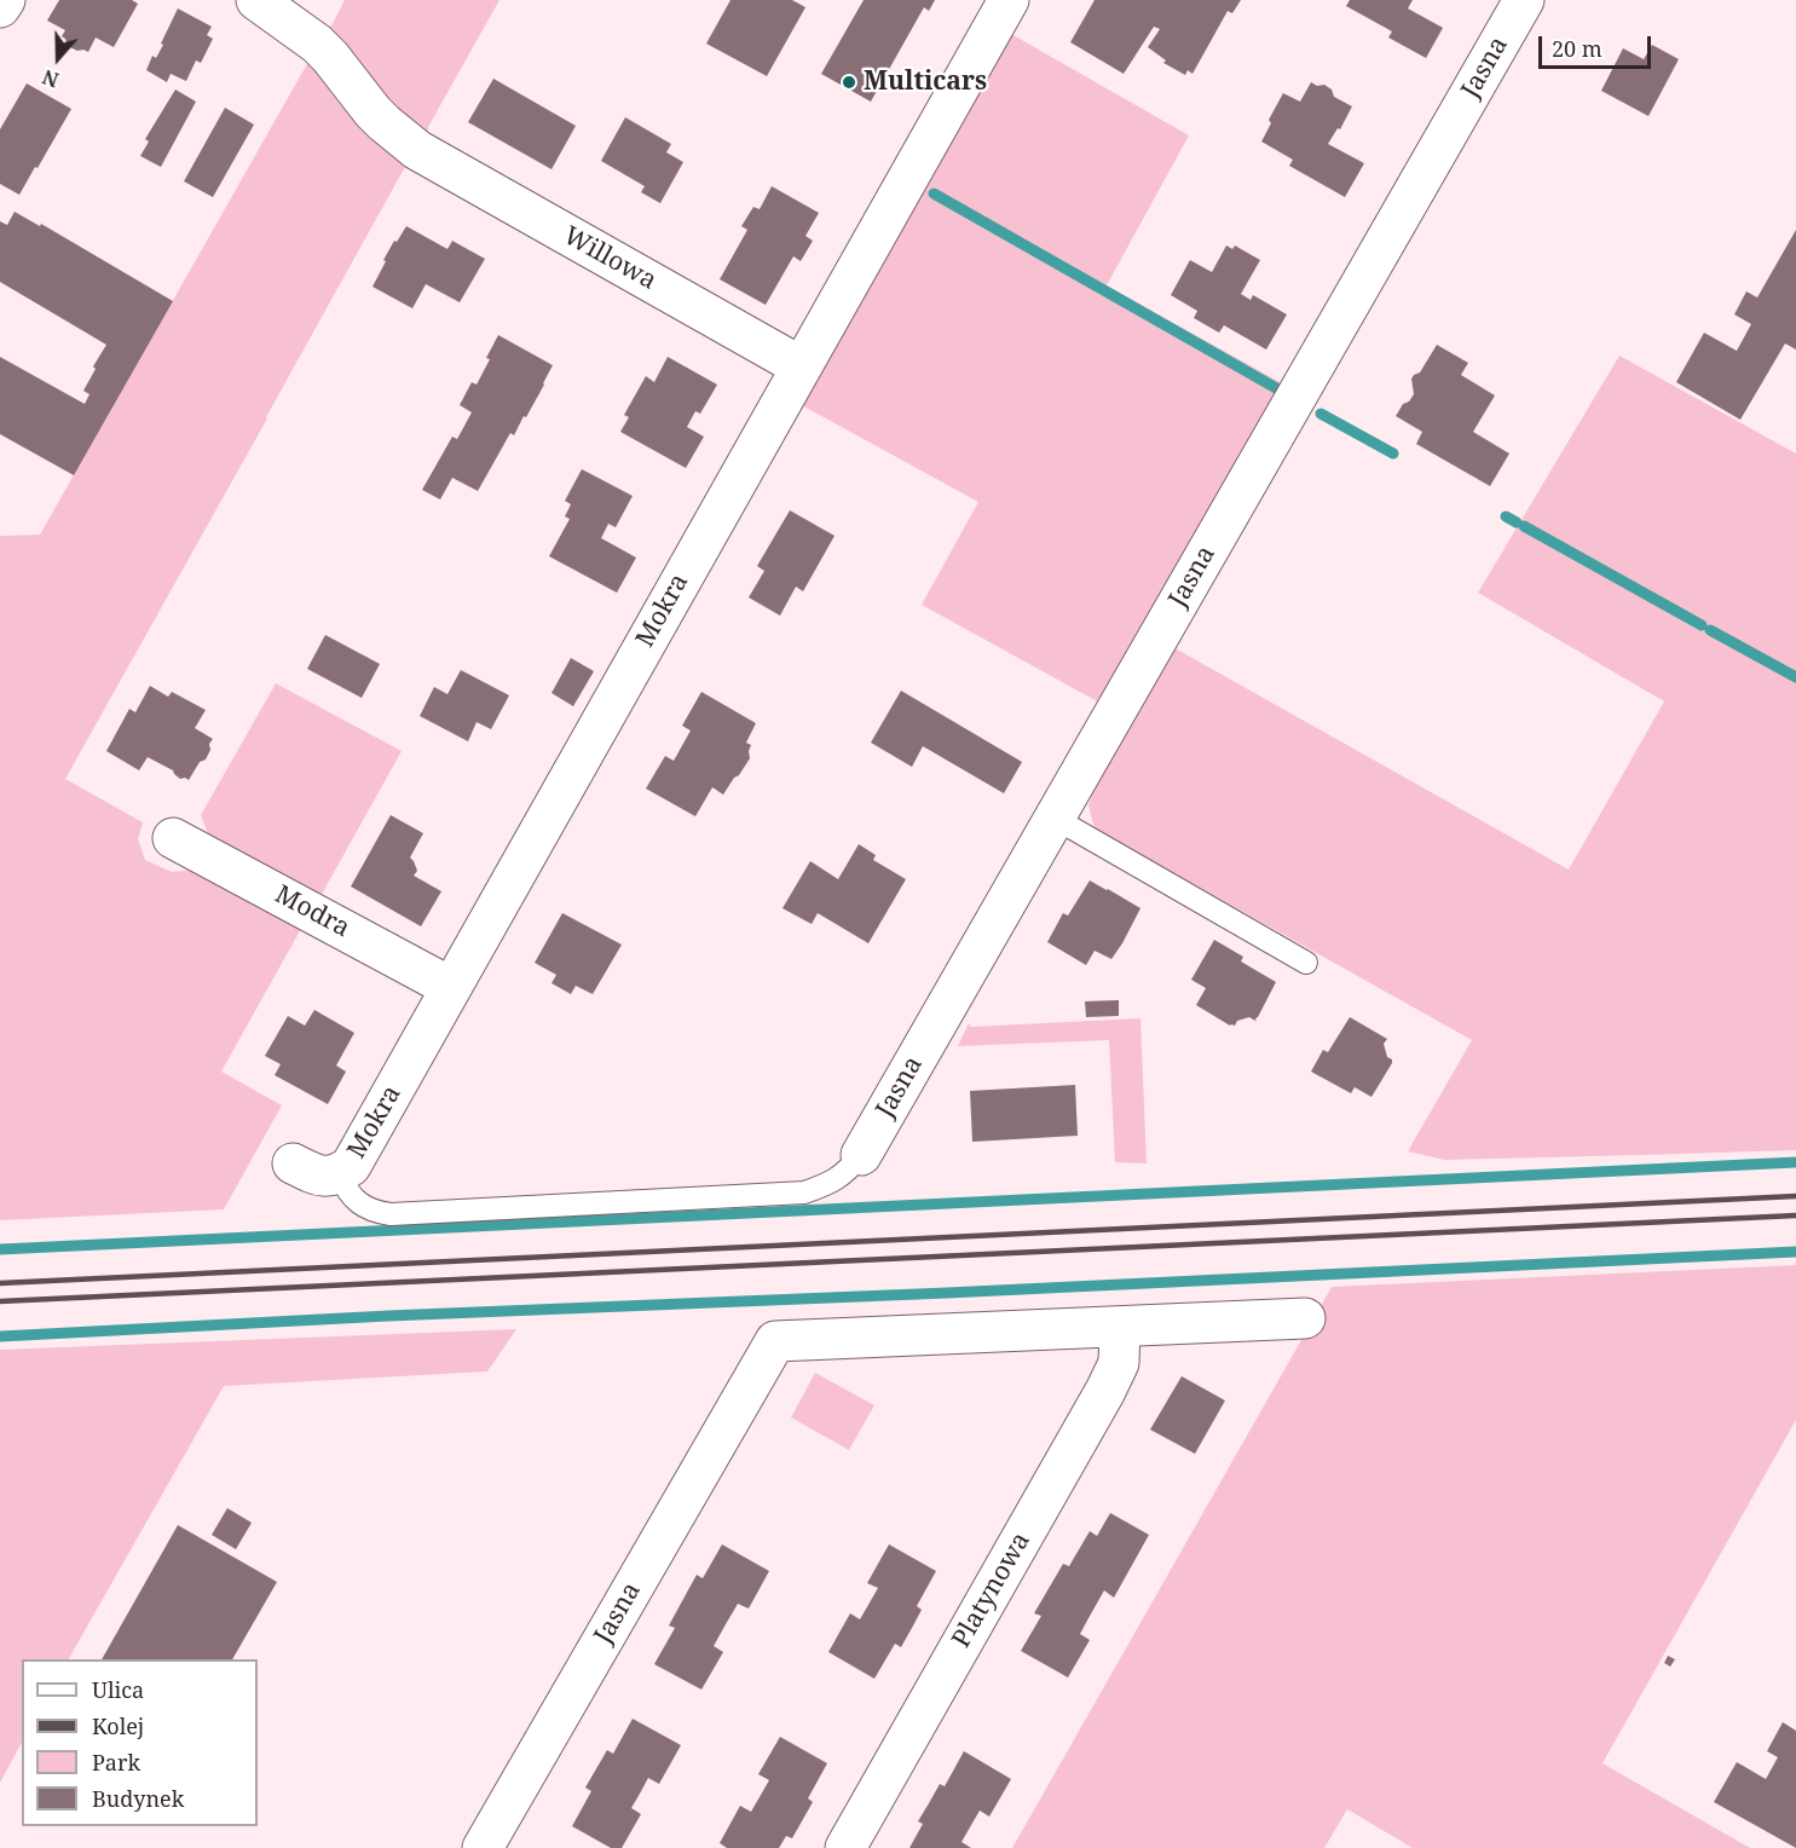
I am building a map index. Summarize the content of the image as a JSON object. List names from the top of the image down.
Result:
{
  "streets": {
    "street": [
      "Jasna",
      "Willowa",
      "Mokra",
      "Modra",
      "Platynowa"
    ]
  },
  "crossings": [
    ["Jasna", "Platynowa"],
    ["Willowa", "Mokra"],
    ["Mokra", "Modra"]
  ],
  "places": ["Multicars"],
  "legend": [
    "Ulica",
    "Kolej",
    "Park",
    "Budynek"
  ],
  "scale_bar": "20 m",
  "north": "bottom"
}
